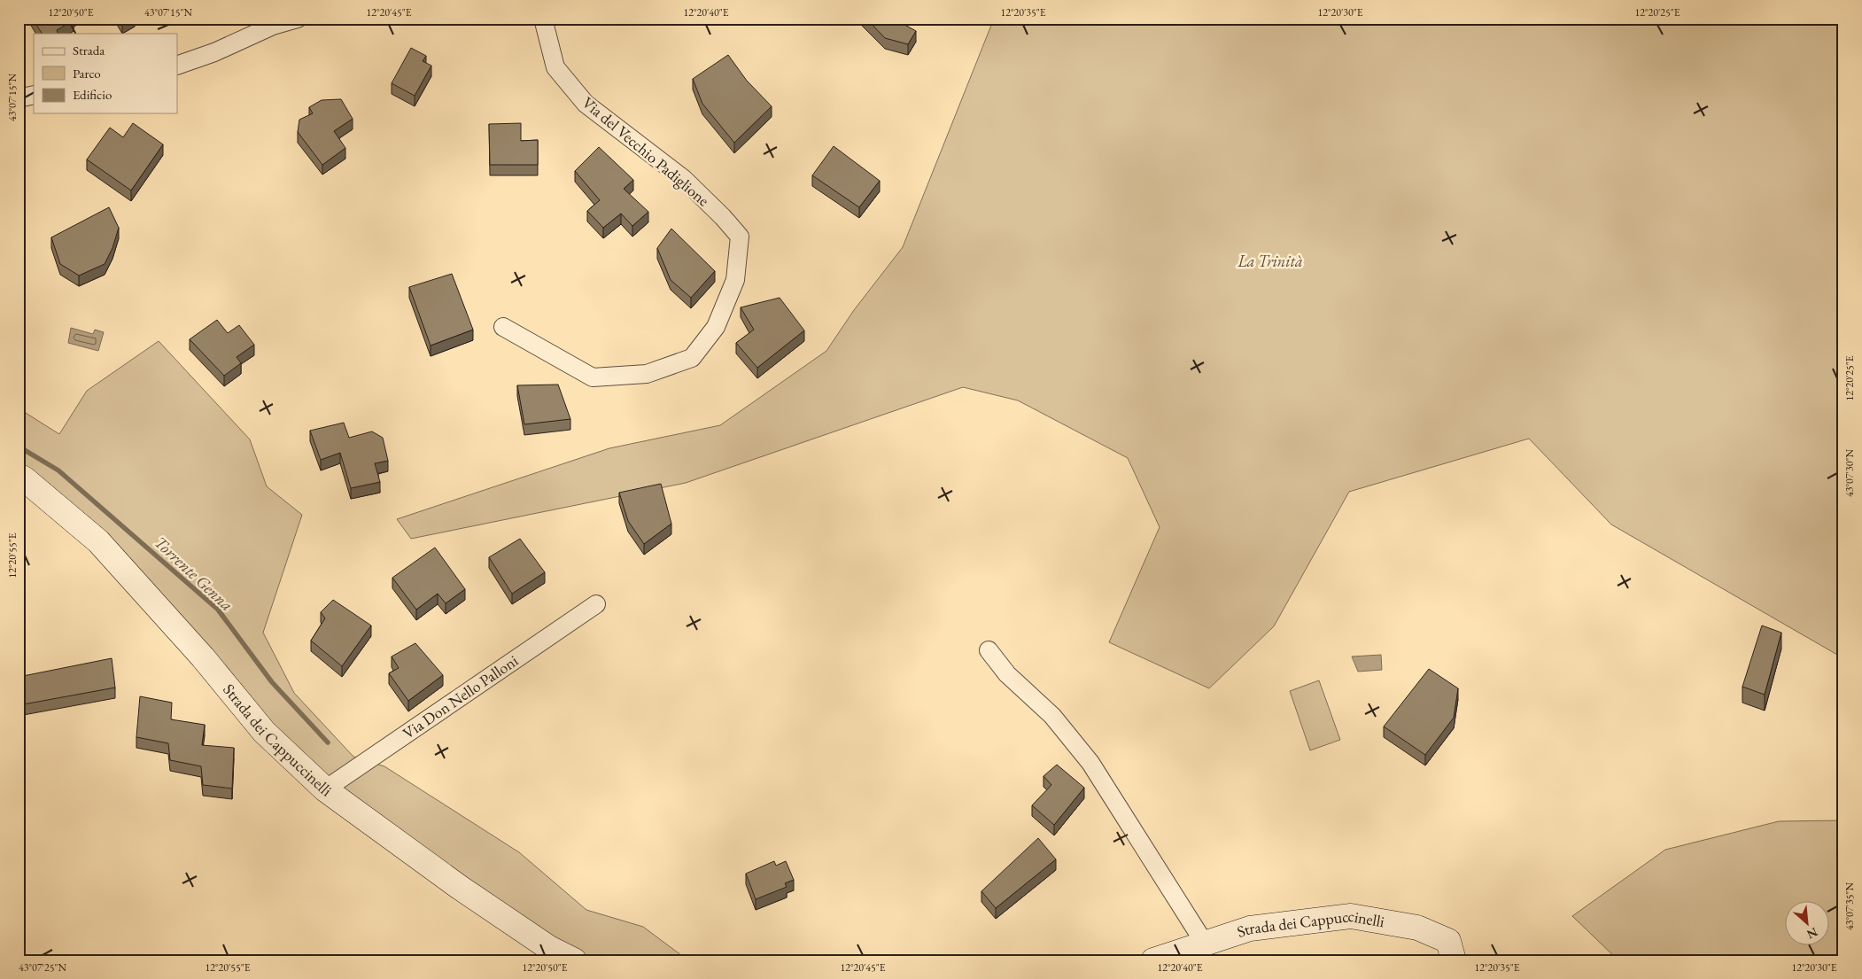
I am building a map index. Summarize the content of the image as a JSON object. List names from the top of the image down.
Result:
{
  "streets": {
    "street": ["Via del Vecchio Padiglione", "Via Don Nello Palloni", "Strada dei Cappuccinelli"]
  },
  "crossings": [
    ["Via Don Nello Palloni", "Strada dei Cappuccinelli"]
  ],
  "water": ["Torrente Genna"],
  "parks": ["La Trinità"],
  "legend": ["Strada", "Parco", "Edificio"],
  "north": "bottom right",
  "coordinates": [
    "12°20'50\"E",
    "43°07'15\"N",
    "12°20'45\"E",
    "12°20'40\"E",
    "12°20'35\"E",
    "12°20'30\"E",
    "12°20'25\"E",
    "43°07'30\"N",
    "12°20'55\"E",
    "43°07'35\"N",
    "43°07'25\"N"
  ]
}
